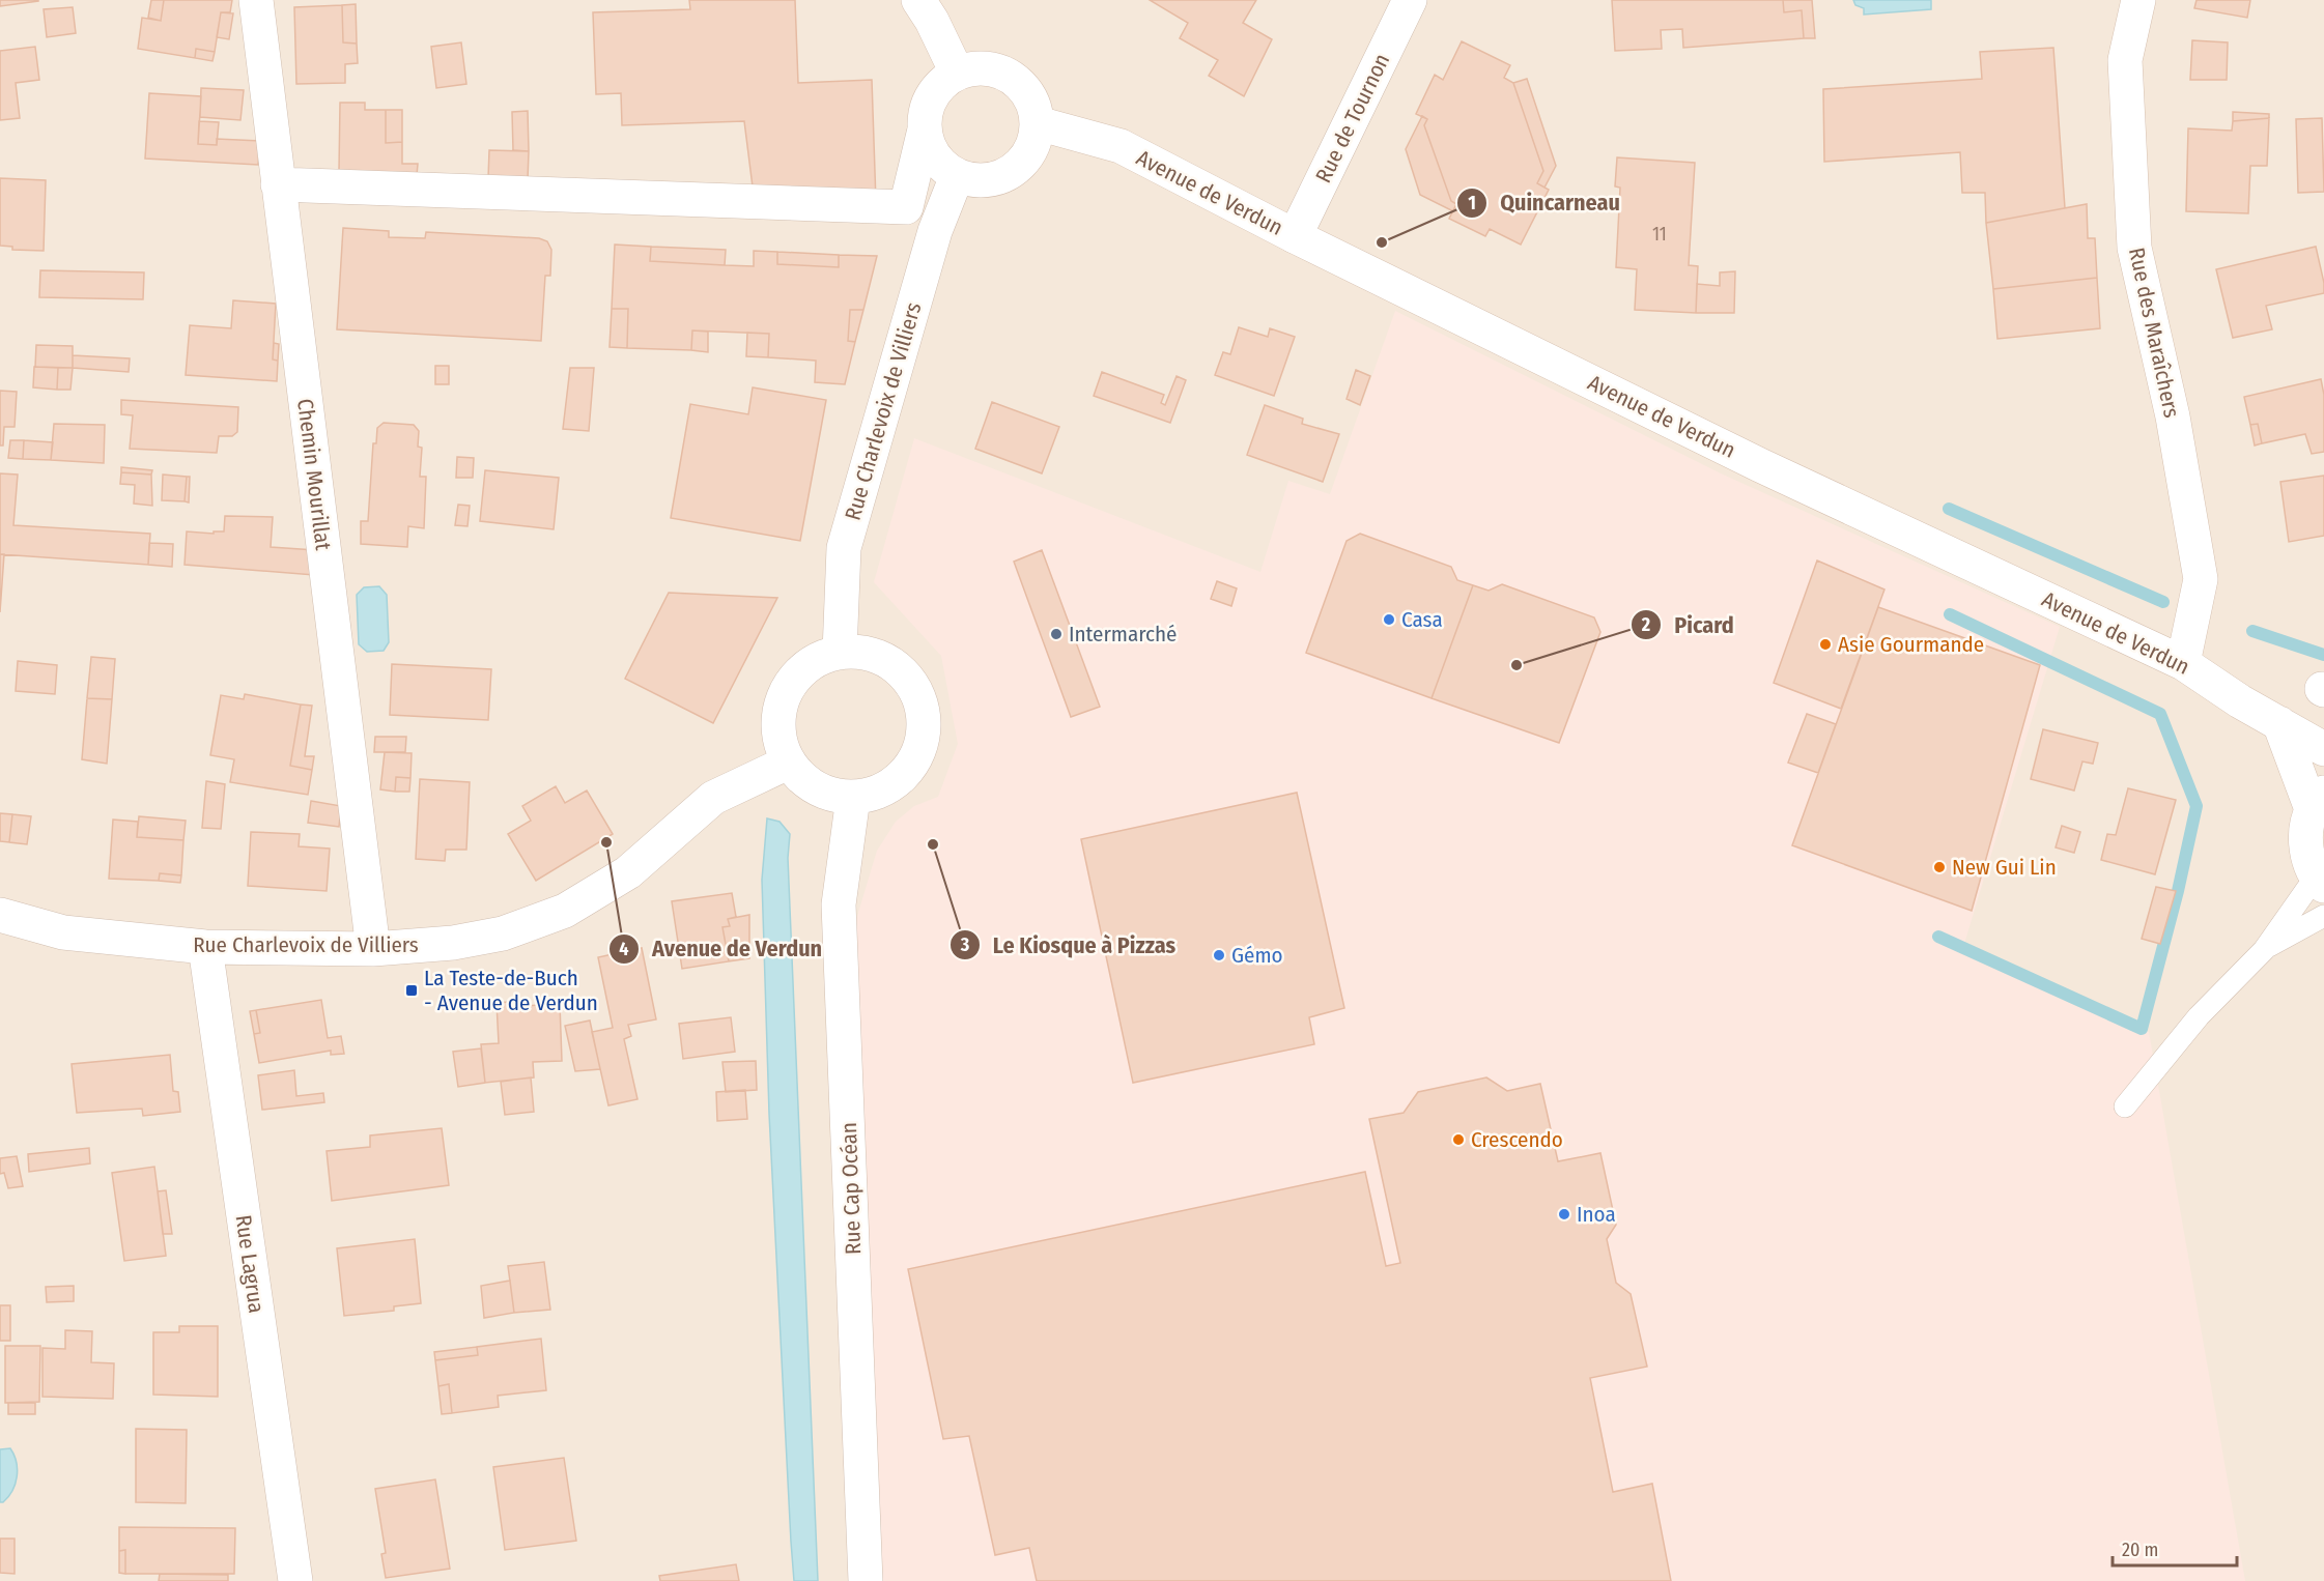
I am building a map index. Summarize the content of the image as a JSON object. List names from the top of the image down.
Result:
{
  "streets": {
    "street": [
      "Rue de Tournon",
      "Avenue de Verdun",
      "Rue des Maraîchers",
      "Rue Charlevoix de Villiers",
      "Chemin Mourillat",
      "Rue Cap Océan",
      "Rue Lagrua"
    ]
  },
  "crossings": [
    ["Rue de Tournon", "Avenue de Verdun"],
    ["Avenue de Verdun", "Rue des Maraîchers"],
    ["Avenue de Verdun", "Rue Charlevoix de Villiers"],
    ["Rue Charlevoix de Villiers", "Chemin Mourillat"],
    ["Rue Charlevoix de Villiers", "Rue Cap Océan"],
    ["Rue Charlevoix de Villiers", "Rue Lagrua"]
  ],
  "places": {
    "other": [
      "Quincarneau",
      "Casa",
      "Intermarché",
      "Asie Gourmande",
      "Picard",
      "Avenue de Verdun",
      "Le Kiosque à Pizzas",
      "New Gui Lin",
      "Gémo",
      "Crescendo",
      "Inoa"
    ],
    "transit": ["La Teste-de-Buch - Avenue de Verdun"]
  },
  "house_numbers": ["11"],
  "scale_bar": "20 m"
}
